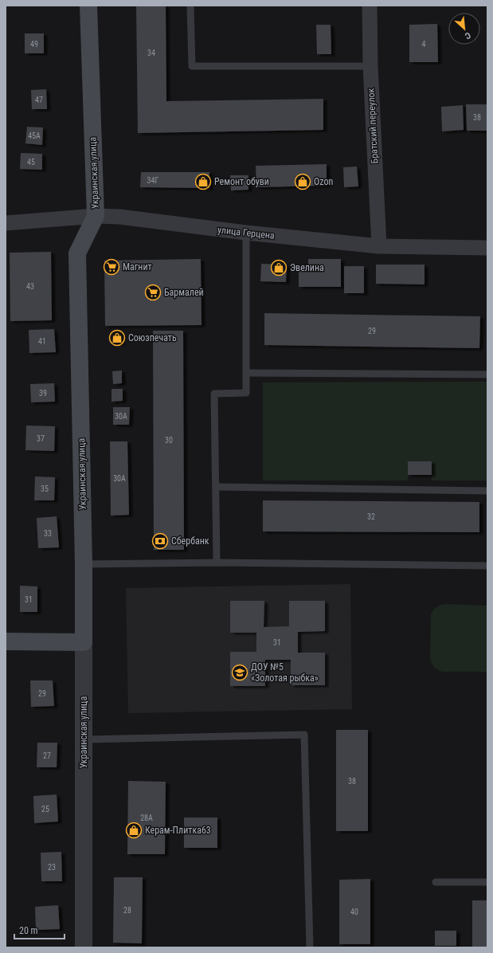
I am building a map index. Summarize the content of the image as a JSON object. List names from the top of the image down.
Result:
{
  "streets": {
    "main road": ["Украинская улица"],
    "street": ["Братский переулок", "улица Герцена"]
  },
  "crossings": [
    ["Братский переулок", "улица Герцена"],
    ["Украинская улица", "улица Герцена"]
  ],
  "places": {
    "shop": [
      "Ремонт обуви",
      "Ozon",
      "Эвелина",
      "Союзпечать",
      "Керам-Плитка63"
    ],
    "supermarket": ["Магнит", "Бармалей"],
    "bank": ["Сбербанк"],
    "school or university": ["ДОУ №5 «Золотая рыбка»"]
  },
  "house_numbers": [
    "49",
    "4",
    "34",
    "47",
    "38",
    "45А",
    "45",
    "34Г",
    "43",
    "29",
    "41",
    "39",
    "30А",
    "37",
    "30",
    "30А",
    "35",
    "32",
    "33",
    "31",
    "31",
    "29",
    "27",
    "38",
    "25",
    "28А",
    "23",
    "28",
    "40"
  ],
  "scale_bar": "20 m",
  "north": "bottom right"
}
